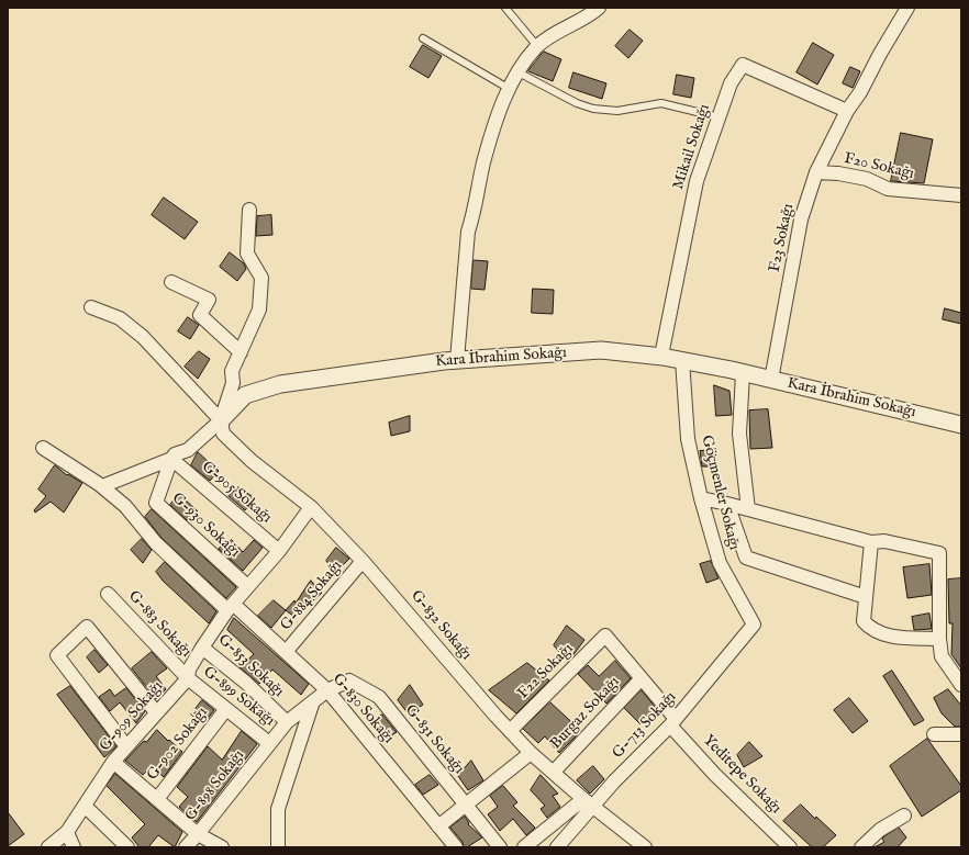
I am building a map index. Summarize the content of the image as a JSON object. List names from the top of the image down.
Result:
{
  "streets": {
    "street": [
      "Mikail Sokağı",
      "F20 Sokağı",
      "F23 Sokağı",
      "Kara İbrahim Sokağı",
      "G-905 Sokağı",
      "Göçmenler Sokağı",
      "G-930 Sokağı",
      "G-884 Sokağı",
      "G-883 Sokağı",
      "G-832 Sokağı",
      "G-853 Sokağı",
      "F22 Sokağı",
      "G-899 Sokağı",
      "G-830 Sokağı",
      "Burgaz Sokağı",
      "G-909 Sokağı",
      "G-713 Sokağı",
      "G-831 Sokağı",
      "G-902 Sokağı",
      "Yeditepe Sokağı",
      "G-898 Sokağı"
    ]
  },
  "crossings": [
    ["Mikail Sokağı", "F23 Sokağı"],
    ["Mikail Sokağı", "Kara İbrahim Sokağı"],
    ["F20 Sokağı", "F23 Sokağı"],
    ["F23 Sokağı", "Kara İbrahim Sokağı"],
    ["Kara İbrahim Sokağı", "Göçmenler Sokağı"],
    ["Kara İbrahim Sokağı", "G-832 Sokağı"],
    ["G-905 Sokağı", "G-930 Sokağı"],
    ["Göçmenler Sokağı", "G-713 Sokağı"],
    ["G-884 Sokağı", "G-832 Sokağı"],
    ["G-884 Sokağı", "G-830 Sokağı"],
    ["G-883 Sokağı", "G-899 Sokağı"],
    ["G-883 Sokağı", "G-909 Sokağı"],
    ["G-832 Sokağı", "F22 Sokağı"],
    ["G-832 Sokağı", "Burgaz Sokağı"],
    ["G-832 Sokağı", "G-713 Sokağı"],
    ["G-853 Sokağı", "G-830 Sokağı"],
    ["G-853 Sokağı", "G-909 Sokağı"],
    ["G-853 Sokağı", "G-898 Sokağı"],
    ["F22 Sokağı", "Yeditepe Sokağı"],
    ["G-899 Sokağı", "G-909 Sokağı"],
    ["G-899 Sokağı", "G-902 Sokağı"],
    ["G-899 Sokağı", "G-898 Sokağı"],
    ["G-830 Sokağı", "G-831 Sokağı"],
    ["G-830 Sokağı", "G-898 Sokağı"],
    ["Burgaz Sokağı", "Yeditepe Sokağı"],
    ["G-713 Sokağı", "Yeditepe Sokağı"],
    ["G-831 Sokağı", "G-898 Sokağı"]
  ]
}
